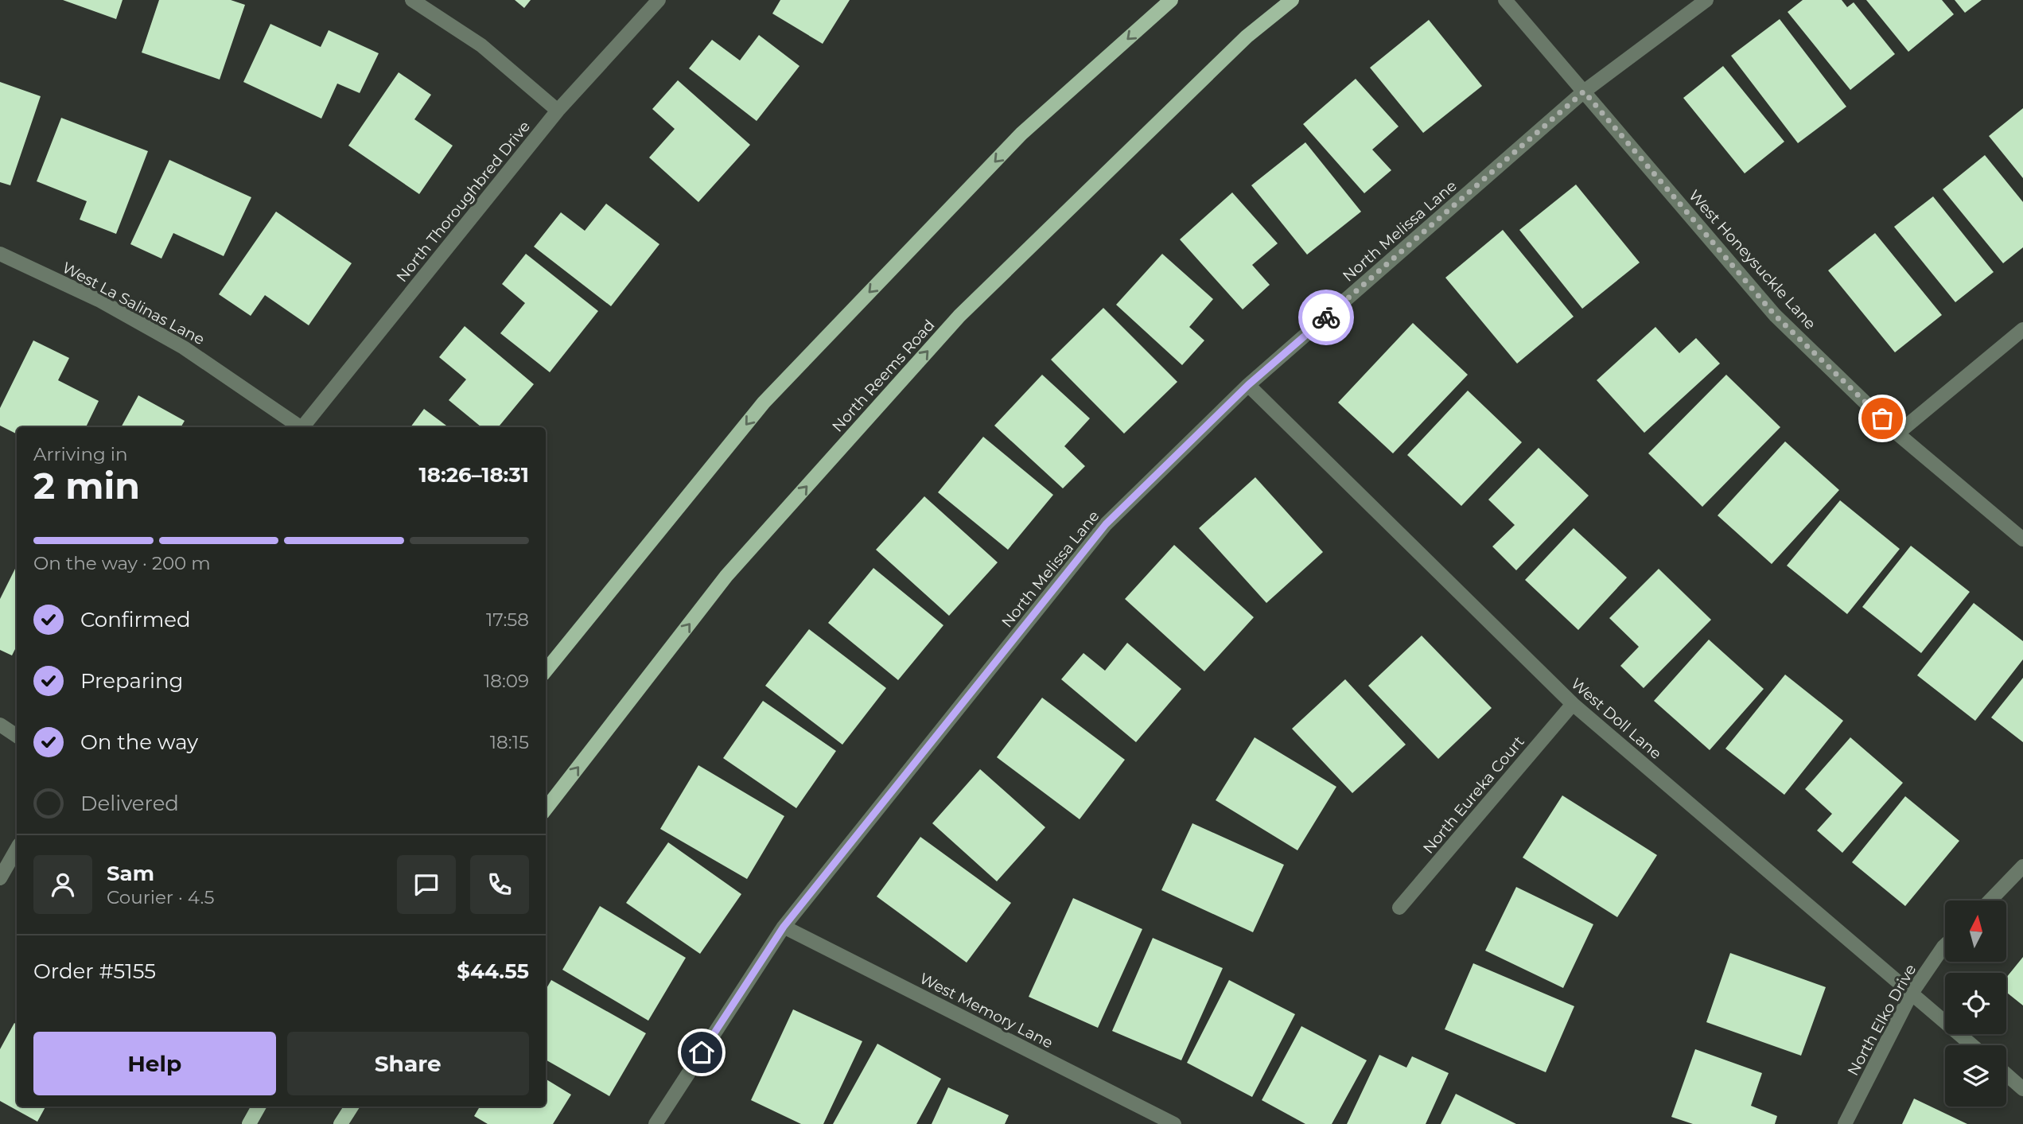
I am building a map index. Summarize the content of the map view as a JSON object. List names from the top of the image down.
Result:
{
  "streets": {
    "main road": ["North Reems Road"],
    "street": [
      "North Thoroughbred Drive",
      "North Melissa Lane",
      "West Honeysuckle Lane",
      "West La Salinas Lane",
      "West Doll Lane",
      "North Eureka Court",
      "West Memory Lane",
      "North Elko Drive"
    ]
  },
  "crossings": [
    ["North Melissa Lane", "West Honeysuckle Lane"],
    ["North Melissa Lane", "West Doll Lane"],
    ["North Melissa Lane", "West Memory Lane"],
    ["West Doll Lane", "North Eureka Court"],
    ["West Doll Lane", "North Elko Drive"]
  ],
  "north": "top",
  "page": {
    "heading": ["2 min", "Arriving in", "18:26–18:31"],
    "panel": [
      "Sam",
      "Courier · 4.5",
      "Order #5155",
      "$44.55"
    ],
    "bar": "On the way · 200 m",
    "list": [
      ["Confirmed", "17:58"],
      ["Preparing", "18:09"],
      ["On the way", "18:15"],
      "Delivered"
    ],
    "buttons": ["Help", "Share"]
  }
}
